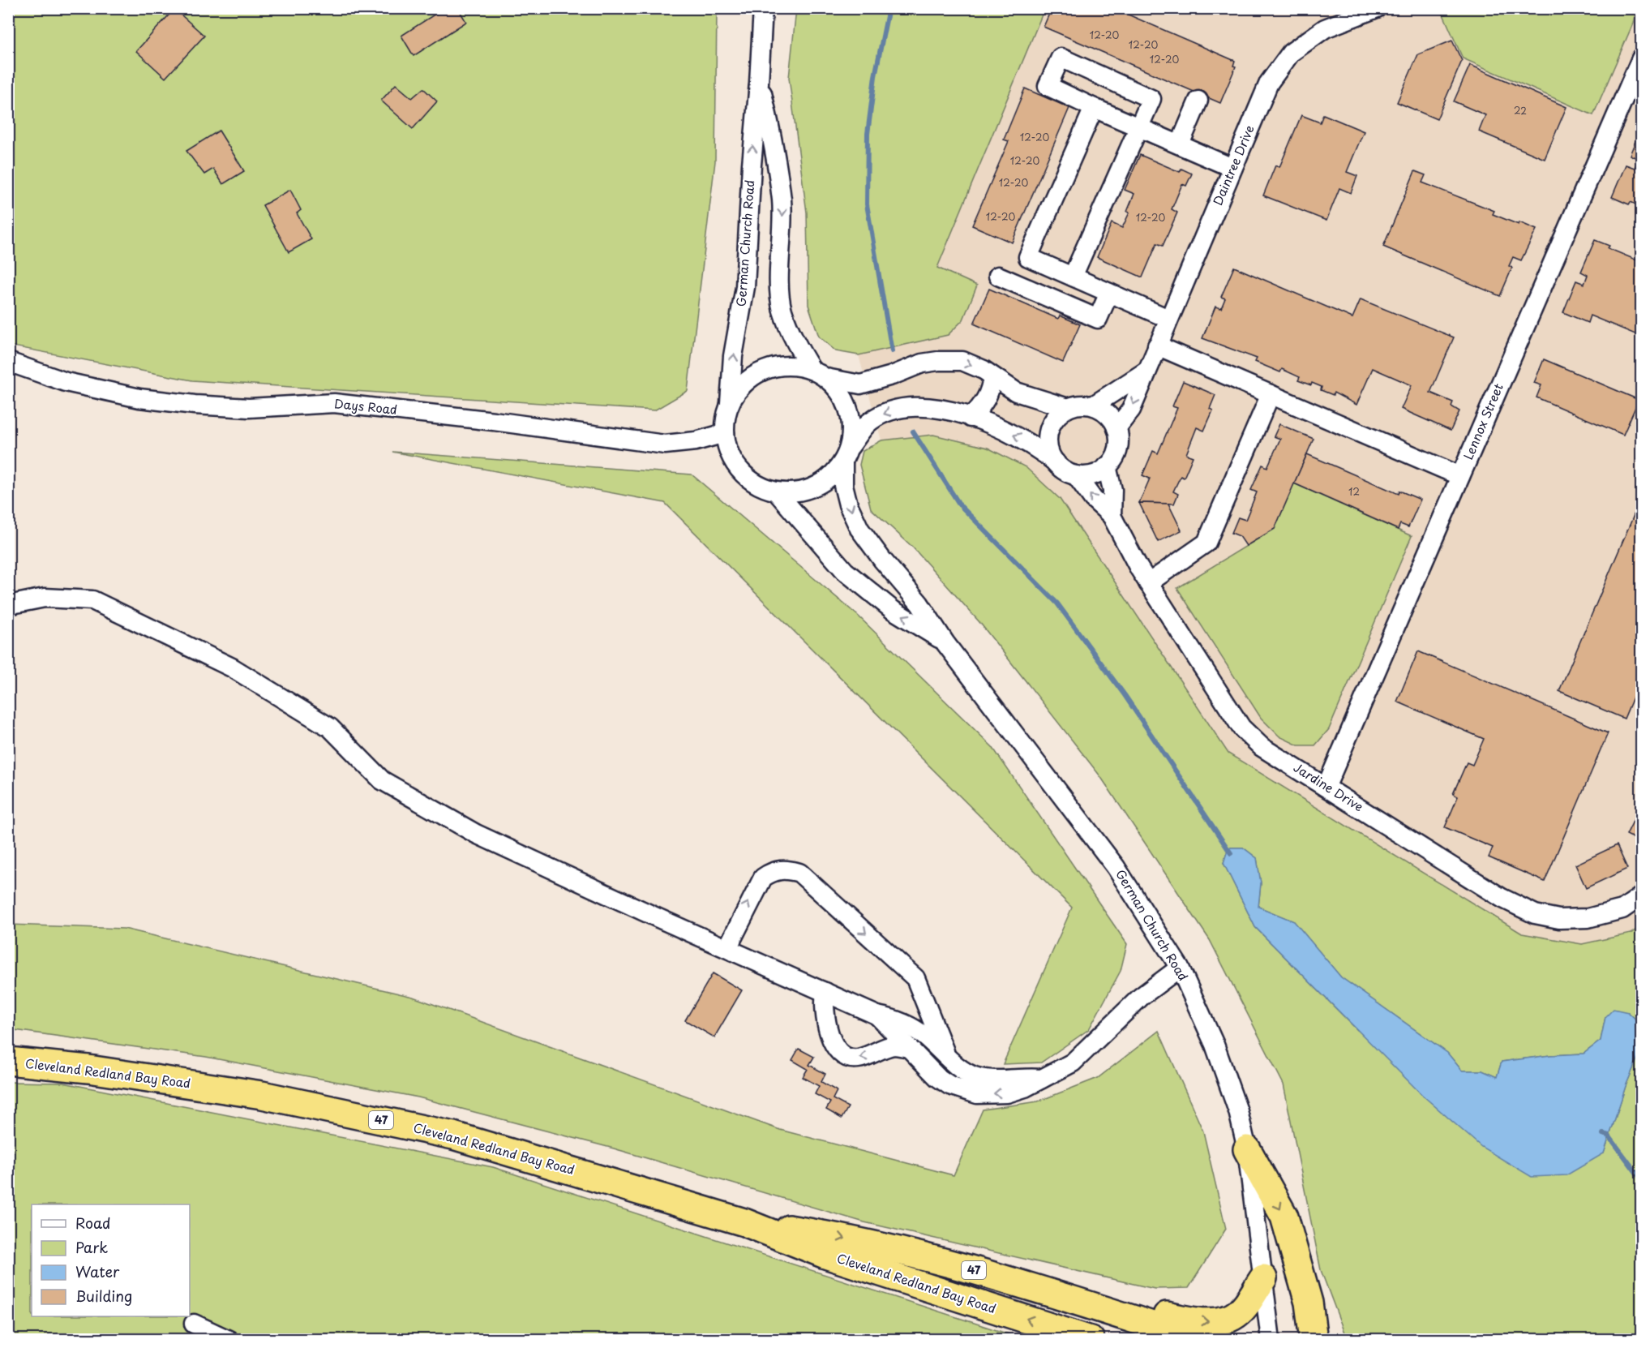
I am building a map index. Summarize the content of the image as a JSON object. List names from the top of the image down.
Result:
{
  "streets": {
    "highway": ["Cleveland Redland Bay Road", "47"],
    "street": [
      "Daintree Drive",
      "German Church Road",
      "Days Road",
      "Lennox Street",
      "Jardine Drive"
    ]
  },
  "crossings": [
    ["German Church Road", "Days Road"],
    ["Lennox Street", "Jardine Drive"]
  ],
  "house_numbers": [
    "12-20",
    "12-20",
    "12-20",
    "22",
    "12-20",
    "12-20",
    "12-20",
    "12-20",
    "12-20",
    "12"
  ],
  "legend": [
    "Road",
    "Park",
    "Water",
    "Building"
  ]
}
